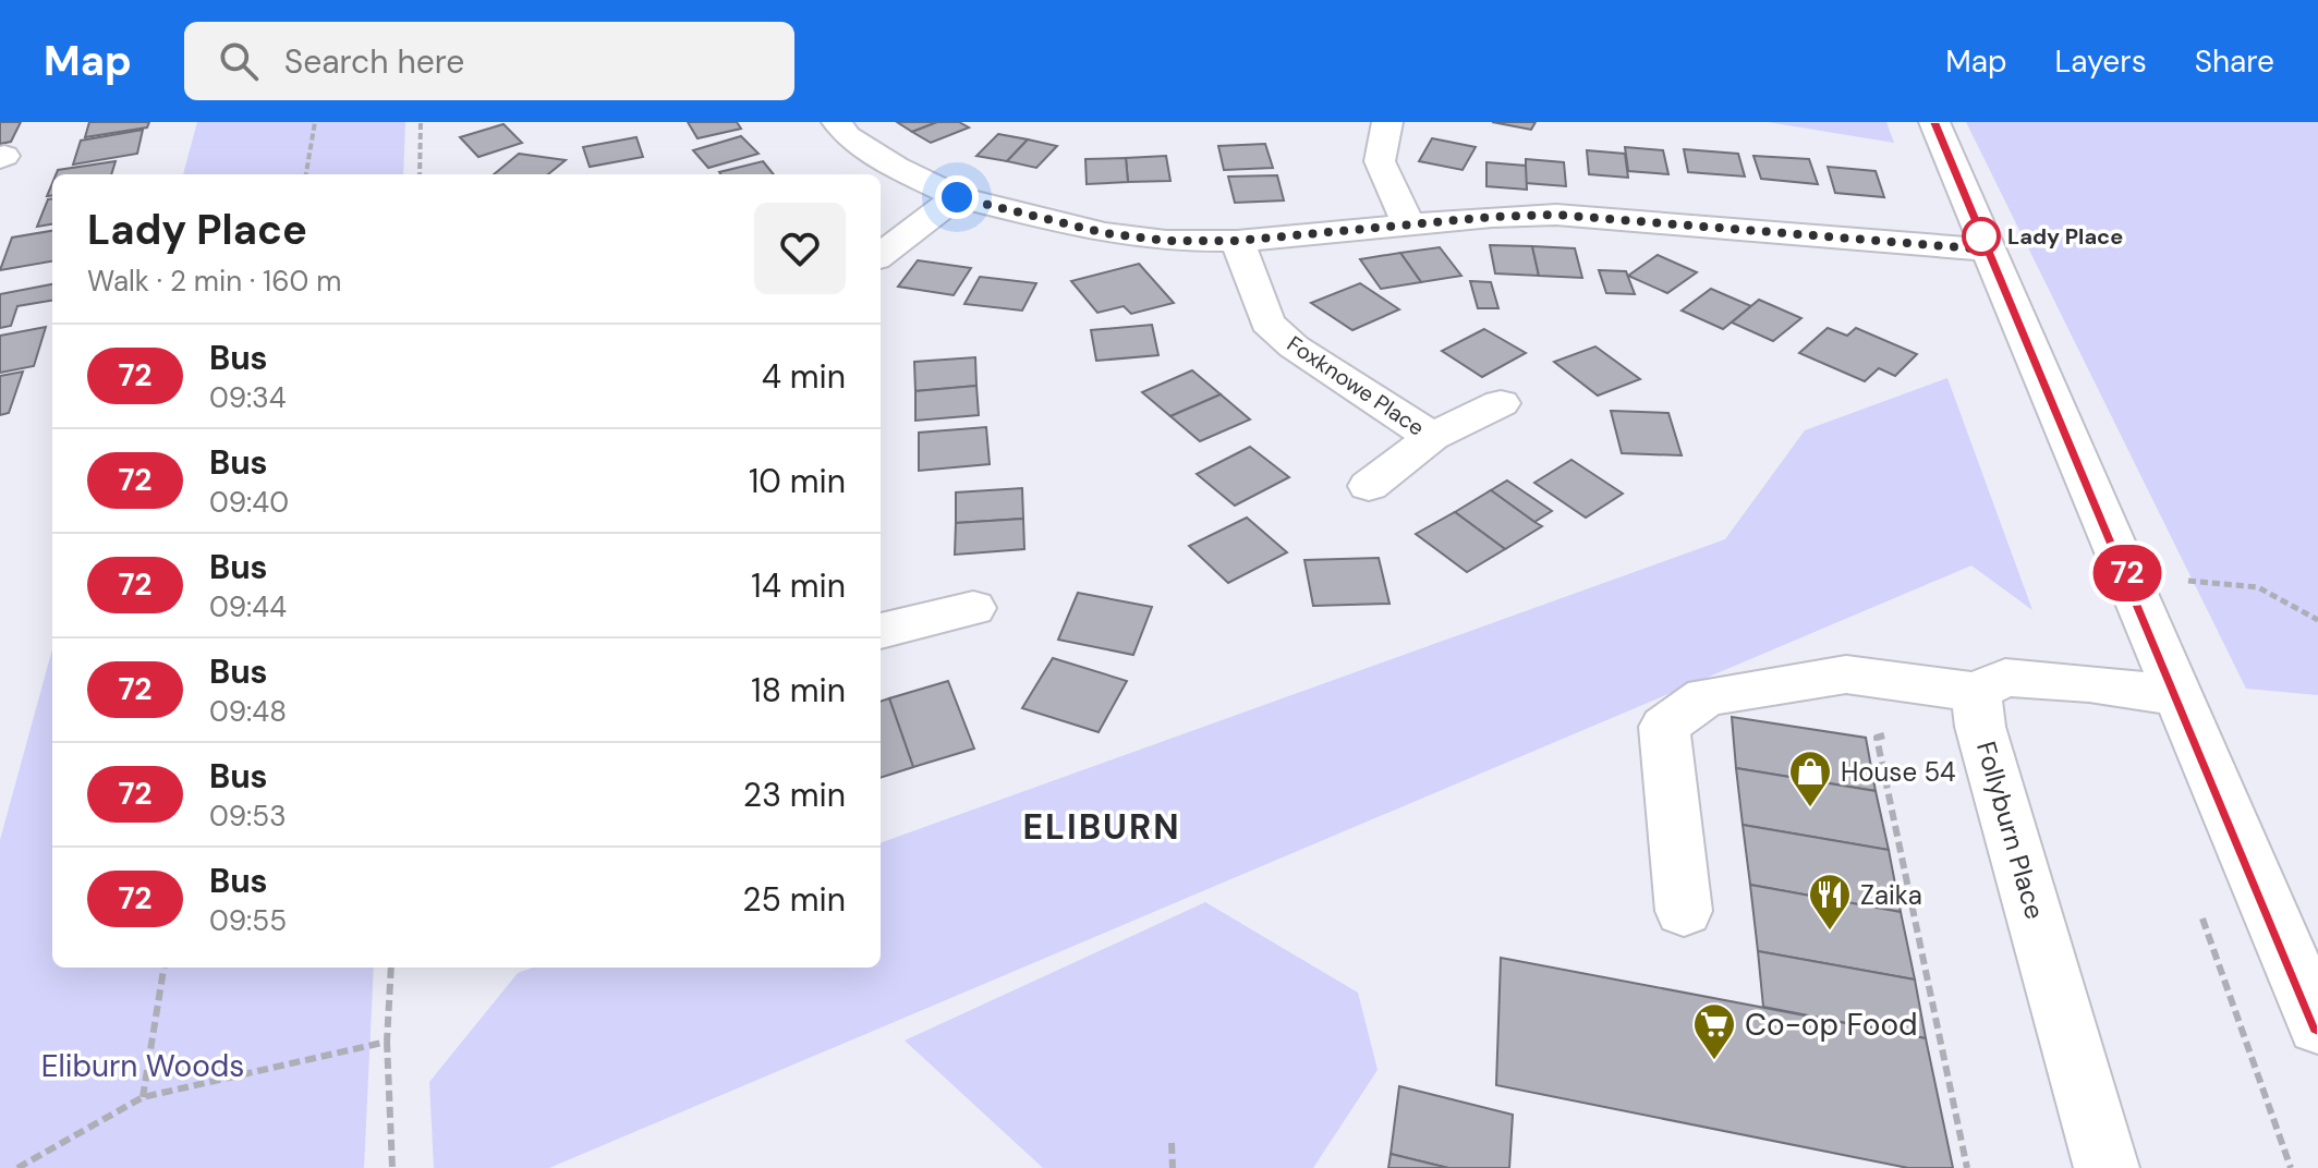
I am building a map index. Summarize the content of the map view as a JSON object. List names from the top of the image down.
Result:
{
  "streets": {
    "street": ["Foxknowe Place", "Follyburn Place"]
  },
  "districts": ["ELIBURN"],
  "parks": ["Eliburn Woods"],
  "places": {
    "other": ["Lady Place"],
    "shop": ["House 54"],
    "restaurant": ["Zaika"],
    "supermarket": ["Co-op Food"]
  },
  "lines": ["bus line 72"],
  "page": {
    "header": "Map",
    "search": "Search here",
    "nav": ["Map", "Layers", "Share"],
    "on_map": "72",
    "heading": ["Lady Place", "Walk · 2 min · 160 m"],
    "list": [
      {
        "mark": "72",
        "name": "Bus",
        "note": "09:34",
        "value": "4 min"
      },
      {
        "mark": "72",
        "name": "Bus",
        "note": "09:40",
        "value": "10 min"
      },
      {
        "mark": "72",
        "name": "Bus",
        "note": "09:44",
        "value": "14 min"
      },
      {
        "mark": "72",
        "name": "Bus",
        "note": "09:48",
        "value": "18 min"
      },
      {
        "mark": "72",
        "name": "Bus",
        "note": "09:53",
        "value": "23 min"
      },
      {
        "mark": "72",
        "name": "Bus",
        "note": "09:55",
        "value": "25 min"
      }
    ]
  }
}
